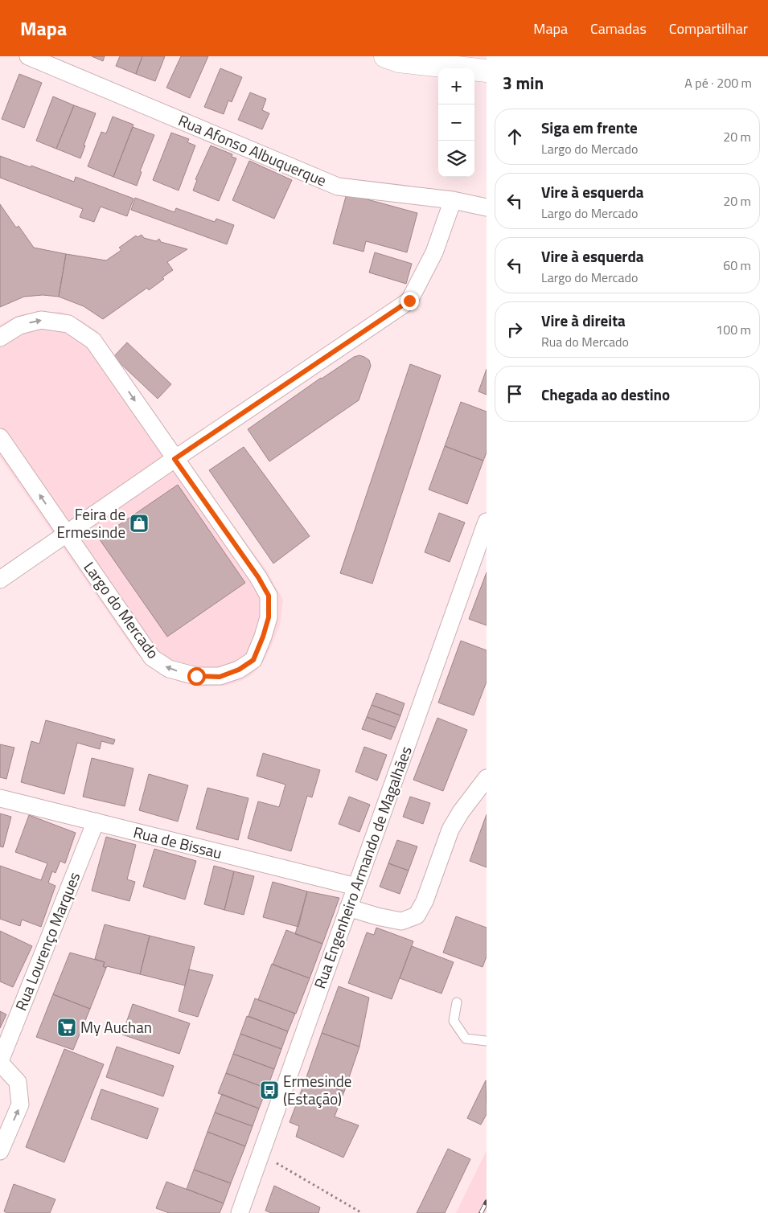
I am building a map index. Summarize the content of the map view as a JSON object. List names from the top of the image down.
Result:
{
  "streets": {
    "street": [
      "Rua Afonso Albuquerque",
      "Largo do Mercado",
      "Rua de Bissau",
      "Rua Engenheiro Armando de Magalhães",
      "Rua Lourenço Marques"
    ]
  },
  "crossings": [
    ["Rua de Bissau", "Rua Engenheiro Armando de Magalhães"],
    ["Rua de Bissau", "Rua Lourenço Marques"]
  ],
  "places": {
    "shop": ["Feira de Ermesinde"],
    "supermarket": ["My Auchan"],
    "bus stop": ["Ermesinde (Estação)"]
  },
  "page": {
    "header": "Mapa",
    "nav": ["Mapa", "Camadas", "Compartilhar"],
    "heading": ["3 min", "A pé · 200 m"],
    "map_buttons": ["+", "−"],
    "list": [
      ["Siga em frente", "Largo do Mercado", "20 m"],
      ["Vire à esquerda", "Largo do Mercado", "20 m"],
      ["Vire à esquerda", "Largo do Mercado", "60 m"],
      ["Vire à direita", "Rua do Mercado", "100 m"],
      "Chegada ao destino"
    ]
  }
}
